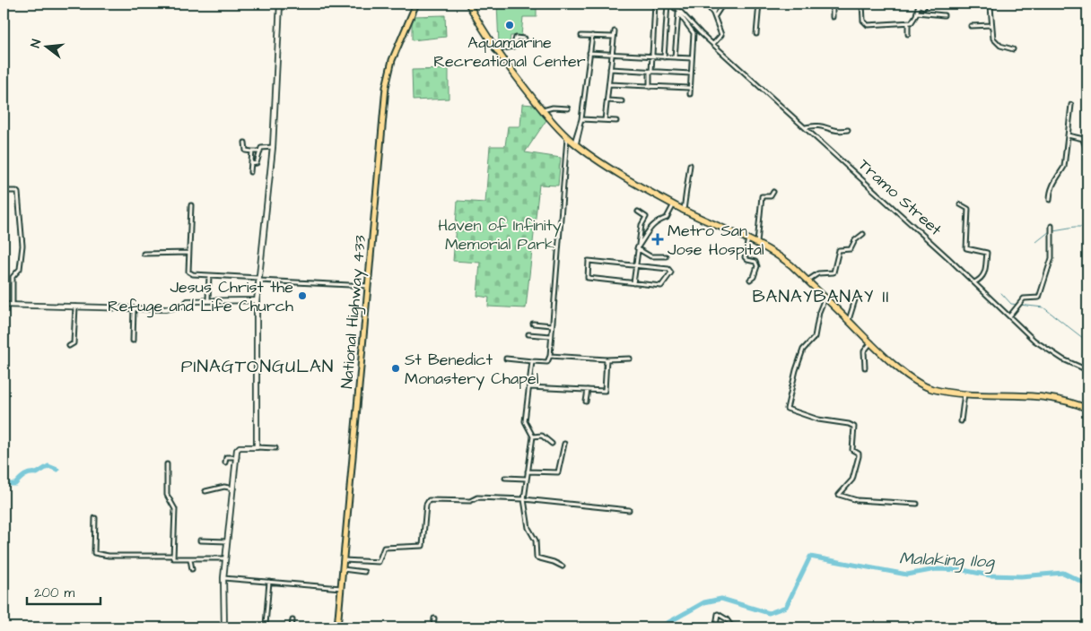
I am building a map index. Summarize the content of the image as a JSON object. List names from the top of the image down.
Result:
{
  "streets": {
    "main road": ["National Highway 433"],
    "street": ["Tramo Street"]
  },
  "districts": ["BANAYBANAY II", "PINAGTONGULAN"],
  "water": ["Malaking Ilog"],
  "parks": ["Haven of Infinity Memorial Park"],
  "places": {
    "other": ["Aquamarine Recreational Center", "Jesus Christ the Refuge and Life Church", "St Benedict Monastery Chapel"],
    "health": ["Metro San Jose Hospital"]
  },
  "scale_bar": "200 m",
  "north": "left"
}
